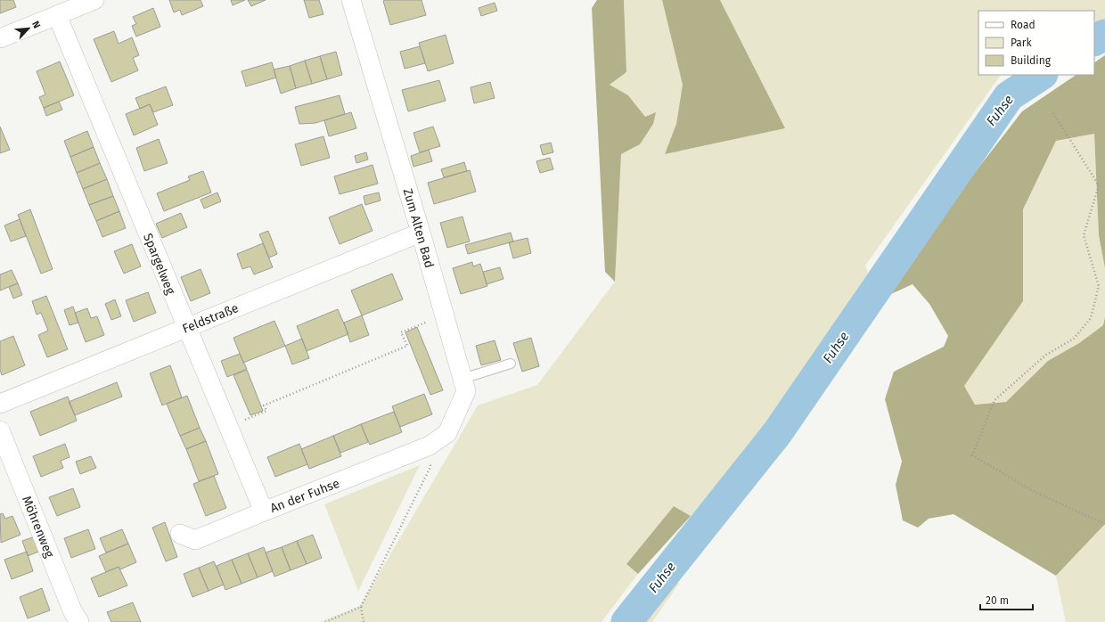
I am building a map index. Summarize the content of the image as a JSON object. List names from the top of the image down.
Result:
{
  "streets": {
    "street": [
      "Zum Alten Bad",
      "Spargelweg",
      "Feldstraße",
      "An der Fuhse",
      "Möhrenweg"
    ]
  },
  "crossings": [
    ["Zum Alten Bad", "Feldstraße"],
    ["Zum Alten Bad", "An der Fuhse"],
    ["Spargelweg", "Feldstraße"],
    ["Spargelweg", "An der Fuhse"]
  ],
  "water": ["Fuhse"],
  "legend": ["Road", "Park", "Building"],
  "scale_bar": "20 m",
  "north": "top right"
}
